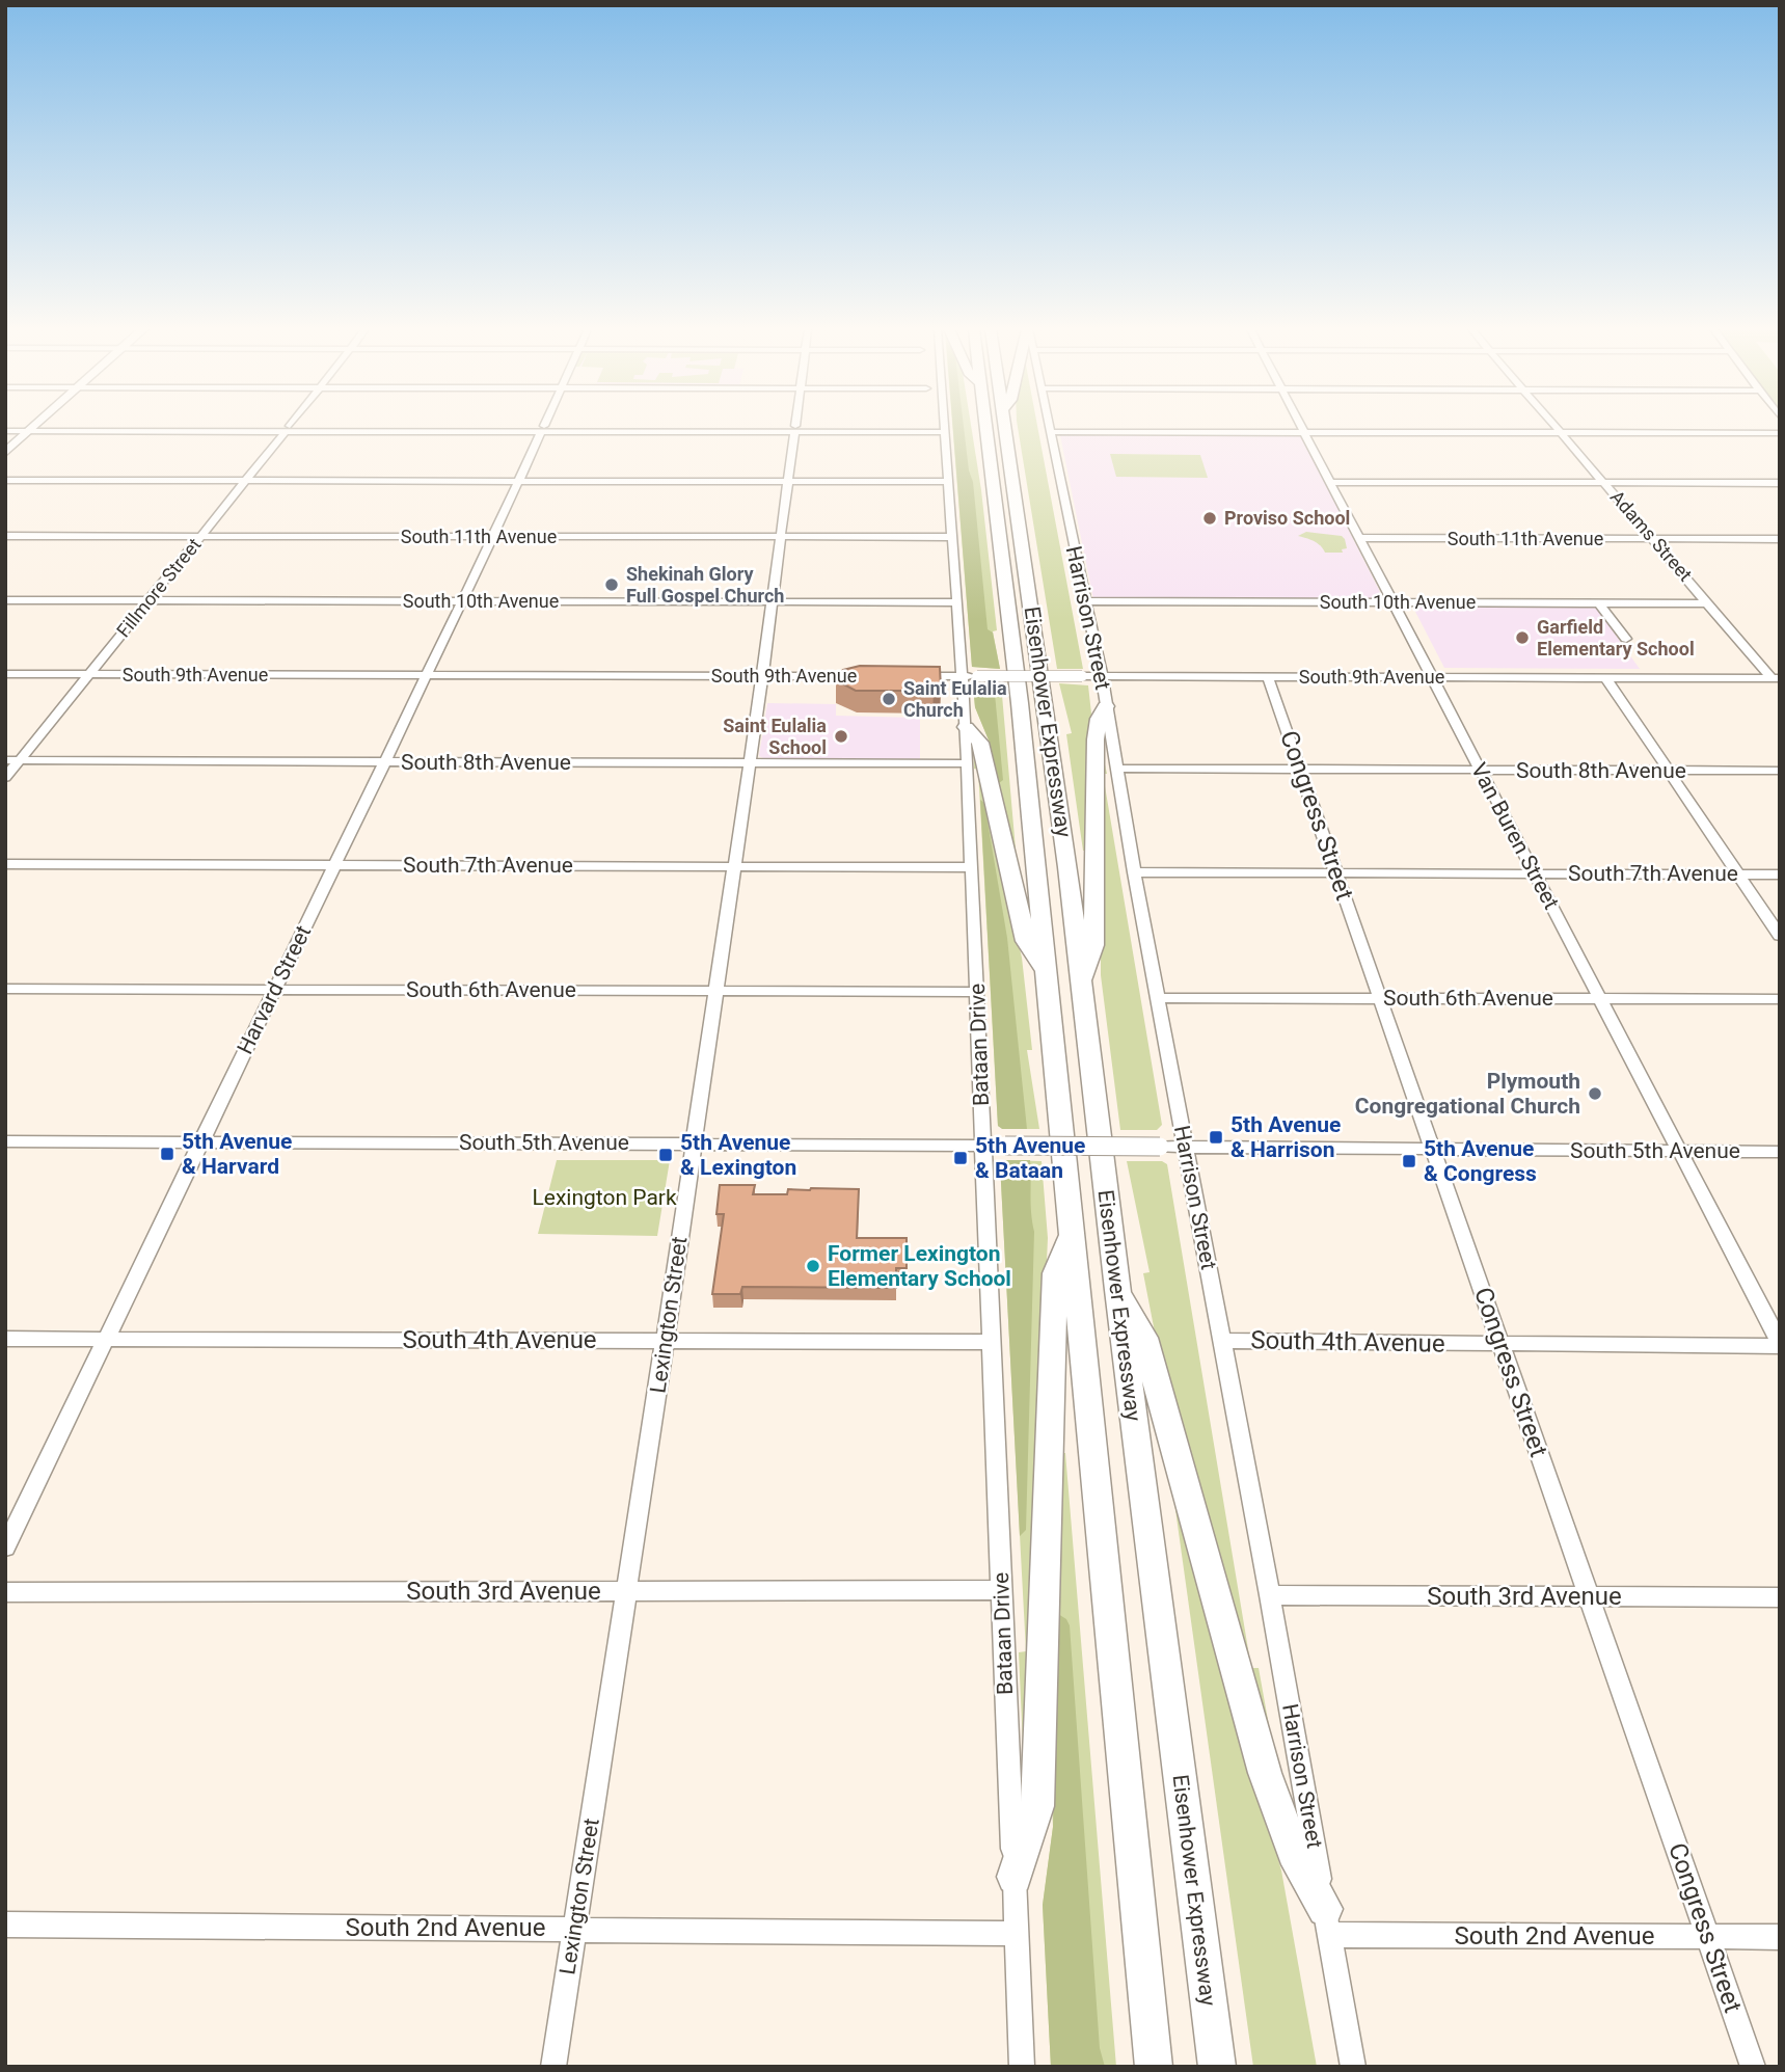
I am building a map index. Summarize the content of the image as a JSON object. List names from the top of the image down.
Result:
{
  "streets": {
    "highway": ["Eisenhower Expressway"],
    "street": [
      "Adams Street",
      "South 11th Avenue",
      "Fillmore Street",
      "South 10th Avenue",
      "Harrison Street",
      "South 9th Avenue",
      "South 8th Avenue",
      "Congress Street",
      "Van Buren Street",
      "South 7th Avenue",
      "Harvard Street",
      "South 6th Avenue",
      "Bataan Drive",
      "South 5th Avenue",
      "Lexington Street",
      "South 4th Avenue",
      "South 3rd Avenue",
      "South 2nd Avenue"
    ]
  },
  "crossings": [
    ["Adams Street", "South 11th Avenue"],
    ["Adams Street", "South 10th Avenue"],
    ["Adams Street", "South 9th Avenue"],
    ["South 11th Avenue", "Fillmore Street"],
    ["South 11th Avenue", "Van Buren Street"],
    ["South 11th Avenue", "Harvard Street"],
    ["South 11th Avenue", "Bataan Drive"],
    ["South 11th Avenue", "Lexington Street"],
    ["Fillmore Street", "South 10th Avenue"],
    ["Fillmore Street", "South 9th Avenue"],
    ["Fillmore Street", "South 8th Avenue"],
    ["South 10th Avenue", "Harrison Street"],
    ["South 10th Avenue", "Van Buren Street"],
    ["South 10th Avenue", "Harvard Street"],
    ["South 10th Avenue", "Bataan Drive"],
    ["South 10th Avenue", "Lexington Street"],
    ["Harrison Street", "South 9th Avenue"],
    ["Harrison Street", "South 8th Avenue"],
    ["Harrison Street", "South 7th Avenue"],
    ["Harrison Street", "South 6th Avenue"],
    ["Harrison Street", "South 5th Avenue"],
    ["Harrison Street", "South 4th Avenue"],
    ["Harrison Street", "South 3rd Avenue"],
    ["Harrison Street", "South 2nd Avenue"],
    ["South 9th Avenue", "Congress Street"],
    ["South 9th Avenue", "Van Buren Street"],
    ["South 9th Avenue", "Harvard Street"],
    ["South 9th Avenue", "Bataan Drive"],
    ["South 9th Avenue", "Lexington Street"],
    ["South 8th Avenue", "Congress Street"],
    ["South 8th Avenue", "Van Buren Street"],
    ["South 8th Avenue", "Harvard Street"],
    ["South 8th Avenue", "Bataan Drive"],
    ["South 8th Avenue", "Lexington Street"],
    ["Congress Street", "South 7th Avenue"],
    ["Congress Street", "South 6th Avenue"],
    ["Congress Street", "South 5th Avenue"],
    ["Congress Street", "South 4th Avenue"],
    ["Congress Street", "South 3rd Avenue"],
    ["Congress Street", "South 2nd Avenue"],
    ["Van Buren Street", "South 7th Avenue"],
    ["Van Buren Street", "South 6th Avenue"],
    ["Van Buren Street", "South 5th Avenue"],
    ["Van Buren Street", "South 4th Avenue"],
    ["South 7th Avenue", "Harvard Street"],
    ["South 7th Avenue", "Bataan Drive"],
    ["South 7th Avenue", "Lexington Street"],
    ["Harvard Street", "South 6th Avenue"],
    ["Harvard Street", "South 5th Avenue"],
    ["Harvard Street", "South 4th Avenue"],
    ["South 6th Avenue", "Bataan Drive"],
    ["South 6th Avenue", "Lexington Street"],
    ["Bataan Drive", "South 5th Avenue"],
    ["Bataan Drive", "South 4th Avenue"],
    ["Bataan Drive", "South 3rd Avenue"],
    ["Bataan Drive", "South 2nd Avenue"],
    ["South 5th Avenue", "Lexington Street"],
    ["Lexington Street", "South 4th Avenue"],
    ["Lexington Street", "South 3rd Avenue"],
    ["Lexington Street", "South 2nd Avenue"]
  ],
  "parks": ["Lexington Park"],
  "places": {
    "other": [
      "Proviso School",
      "Shekinah Glory Full Gospel Church",
      "Garfield Elementary School",
      "Saint Eulalia Church",
      "Saint Eulalia School",
      "Plymouth Congregational Church",
      "Former Lexington Elementary School"
    ],
    "transit": [
      "5th Avenue & Harrison",
      "5th Avenue & Harvard",
      "5th Avenue & Lexington",
      "5th Avenue & Bataan",
      "5th Avenue & Congress"
    ]
  }
}
